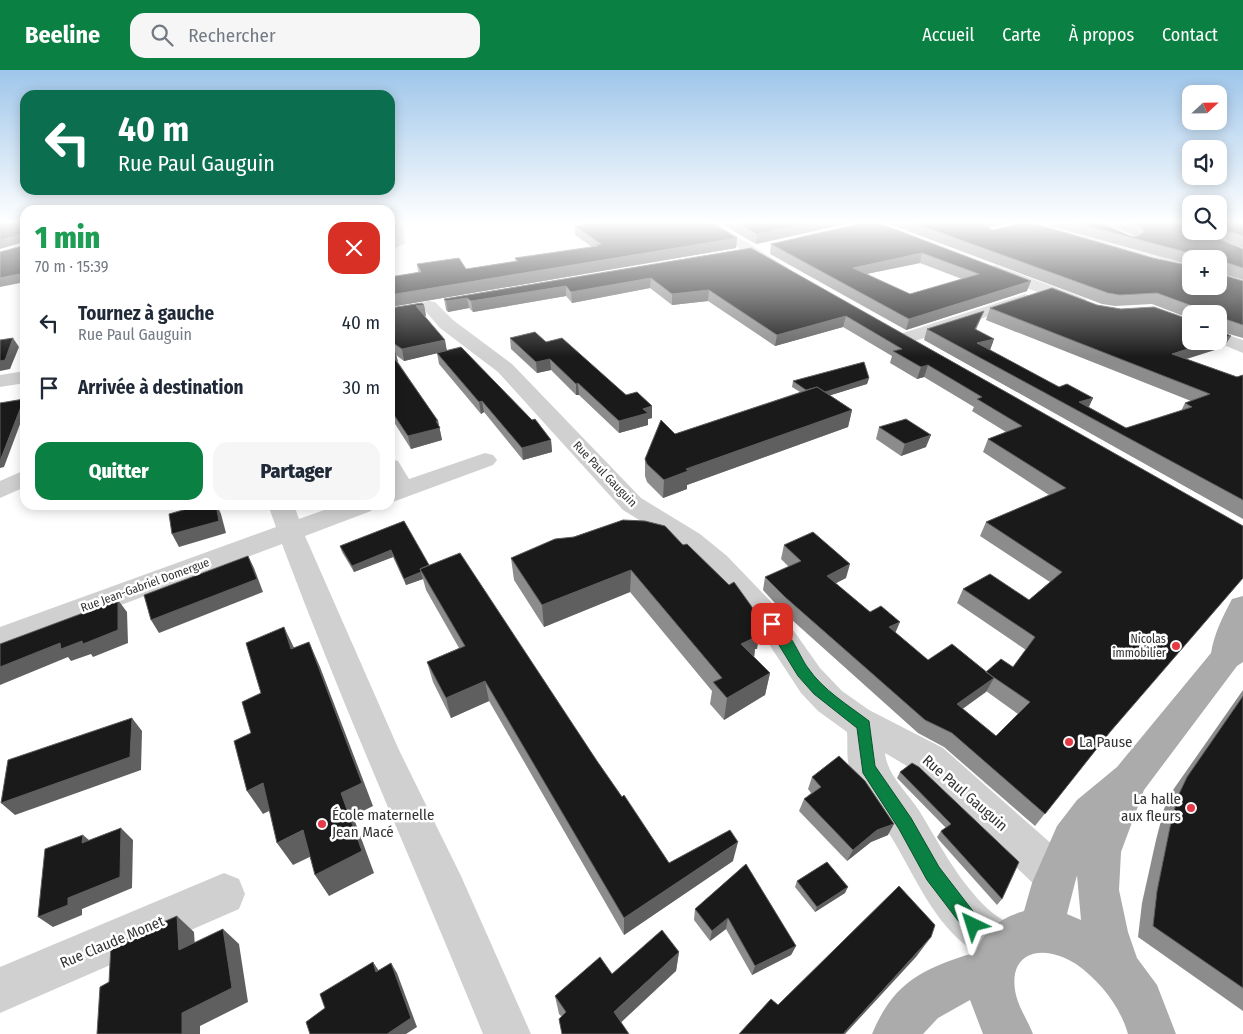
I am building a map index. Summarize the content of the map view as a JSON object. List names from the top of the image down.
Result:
{
  "streets": {
    "street": ["Rue Paul Gauguin", "Rue Jean-Gabriel Domergue", "Rue Claude Monet"]
  },
  "places": [
    "Nicolas immobilier",
    "La Pause",
    "La halle aux fleurs",
    "École maternelle Jean Macé"
  ],
  "north": "right",
  "page": {
    "header": "Beeline",
    "search": "Rechercher",
    "nav": [
      "Accueil",
      "Carte",
      "À propos",
      "Contact"
    ],
    "map_buttons": ["+", "−"],
    "turn": ["40 m", "Rue Paul Gauguin"],
    "heading": ["1 min", "70 m · 15:39"],
    "list": [
      {
        "name": "Tournez à gauche",
        "note": "Rue Paul Gauguin",
        "value": "40 m"
      },
      {
        "name": "Arrivée à destination",
        "value": "30 m"
      }
    ],
    "buttons": ["Quitter", "Partager"]
  }
}
